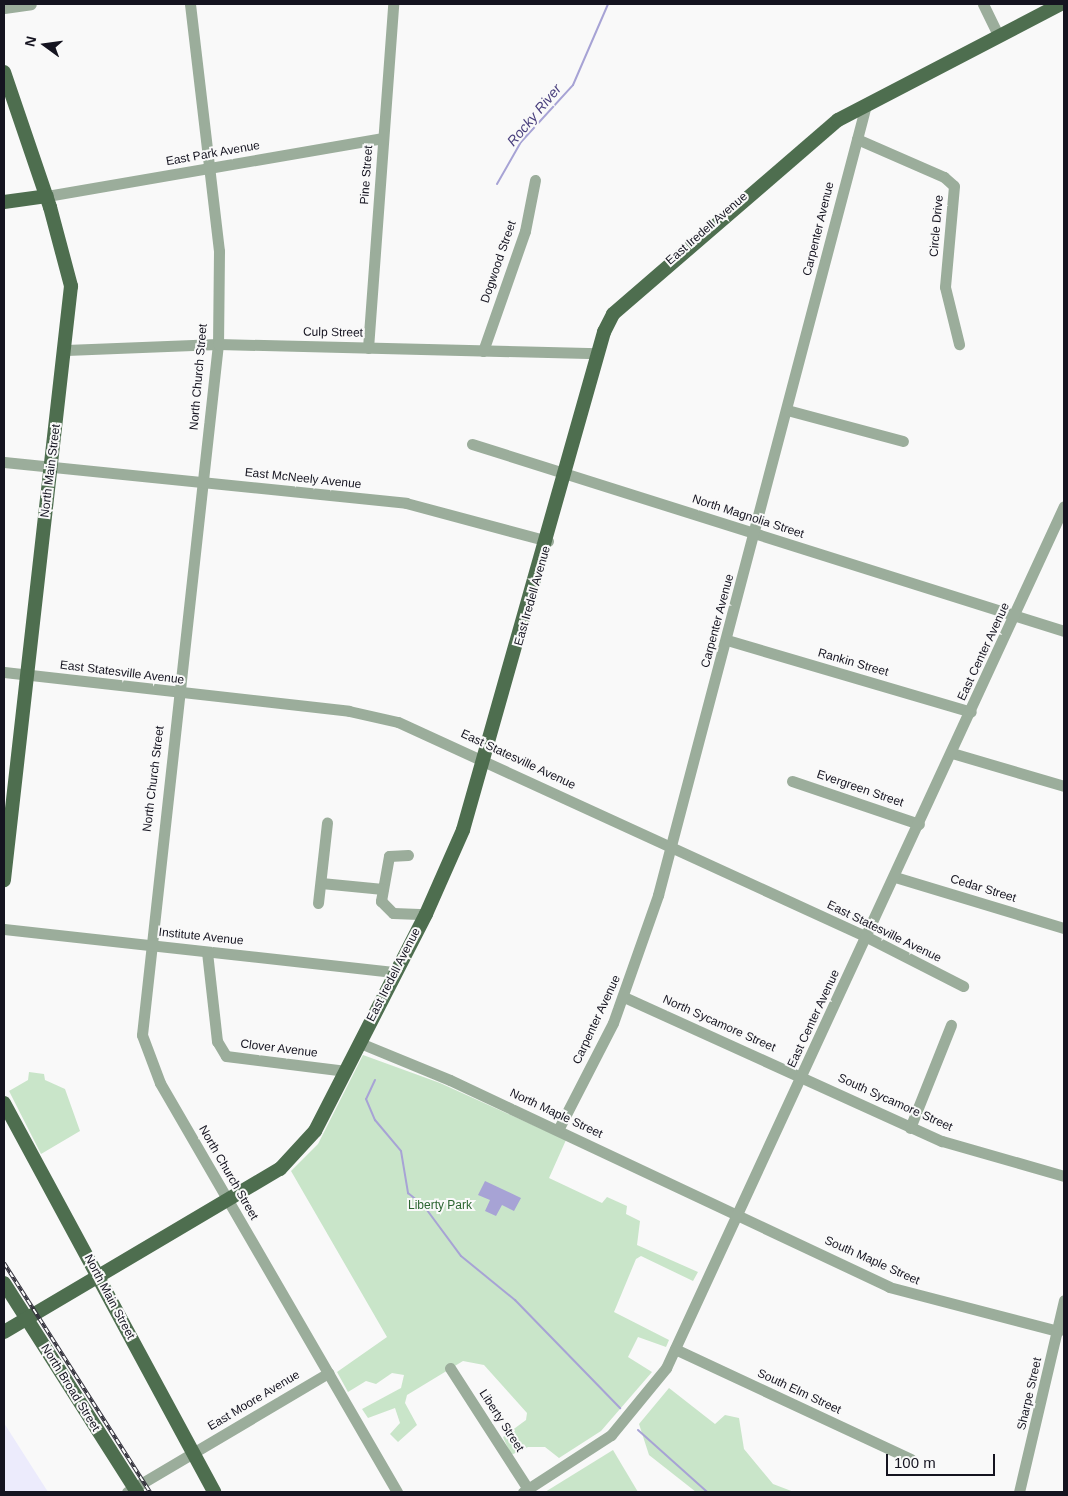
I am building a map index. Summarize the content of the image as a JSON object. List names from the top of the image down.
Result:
{
  "streets": {
    "main road": ["East Iredell Avenue", "North Main Street", "North Broad Street"],
    "street": [
      "East Park Avenue",
      "Pine Street",
      "Circle Drive",
      "Carpenter Avenue",
      "Dogwood Street",
      "Culp Street",
      "North Church Street",
      "East McNeely Avenue",
      "North Magnolia Street",
      "East Center Avenue",
      "Rankin Street",
      "East Statesville Avenue",
      "Evergreen Street",
      "Cedar Street",
      "Institute Avenue",
      "North Sycamore Street",
      "Clover Avenue",
      "South Sycamore Street",
      "North Maple Street",
      "South Maple Street",
      "South Elm Street",
      "Sharpe Street",
      "East Moore Avenue",
      "Liberty Street"
    ]
  },
  "crossings": [
    ["East Park Avenue", "Pine Street"],
    ["East Park Avenue", "North Church Street"],
    ["East Park Avenue", "North Main Street"],
    ["Pine Street", "Culp Street"],
    ["Circle Drive", "Carpenter Avenue"],
    ["East Iredell Avenue", "Carpenter Avenue"],
    ["East Iredell Avenue", "Culp Street"],
    ["East Iredell Avenue", "North Church Street"],
    ["East Iredell Avenue", "North Main Street"],
    ["East Iredell Avenue", "East McNeely Avenue"],
    ["East Iredell Avenue", "North Magnolia Street"],
    ["East Iredell Avenue", "East Statesville Avenue"],
    ["East Iredell Avenue", "Institute Avenue"],
    ["East Iredell Avenue", "Clover Avenue"],
    ["East Iredell Avenue", "North Maple Street"],
    ["East Iredell Avenue", "North Broad Street"],
    ["Carpenter Avenue", "North Magnolia Street"],
    ["Carpenter Avenue", "Rankin Street"],
    ["Carpenter Avenue", "East Statesville Avenue"],
    ["Carpenter Avenue", "North Sycamore Street"],
    ["Carpenter Avenue", "North Maple Street"],
    ["Dogwood Street", "Culp Street"],
    ["Culp Street", "North Church Street"],
    ["Culp Street", "North Main Street"],
    ["North Church Street", "East McNeely Avenue"],
    ["North Church Street", "East Statesville Avenue"],
    ["North Church Street", "Institute Avenue"],
    ["North Church Street", "East Moore Avenue"],
    ["North Main Street", "East McNeely Avenue"],
    ["North Main Street", "East Statesville Avenue"],
    ["North Main Street", "East Moore Avenue"],
    ["North Magnolia Street", "East Center Avenue"],
    ["East Center Avenue", "Rankin Street"],
    ["East Center Avenue", "East Statesville Avenue"],
    ["East Center Avenue", "Evergreen Street"],
    ["East Center Avenue", "Cedar Street"],
    ["East Center Avenue", "North Sycamore Street"],
    ["East Center Avenue", "South Sycamore Street"],
    ["East Center Avenue", "North Maple Street"],
    ["East Center Avenue", "South Maple Street"],
    ["East Center Avenue", "South Elm Street"],
    ["East Center Avenue", "Liberty Street"],
    ["Institute Avenue", "Clover Avenue"],
    ["North Sycamore Street", "South Sycamore Street"],
    ["North Maple Street", "South Maple Street"],
    ["South Maple Street", "Sharpe Street"],
    ["North Broad Street", "East Moore Avenue"]
  ],
  "water": ["Rocky River"],
  "parks": ["Liberty Park"],
  "scale_bar": "100 m",
  "north": "left"
}
